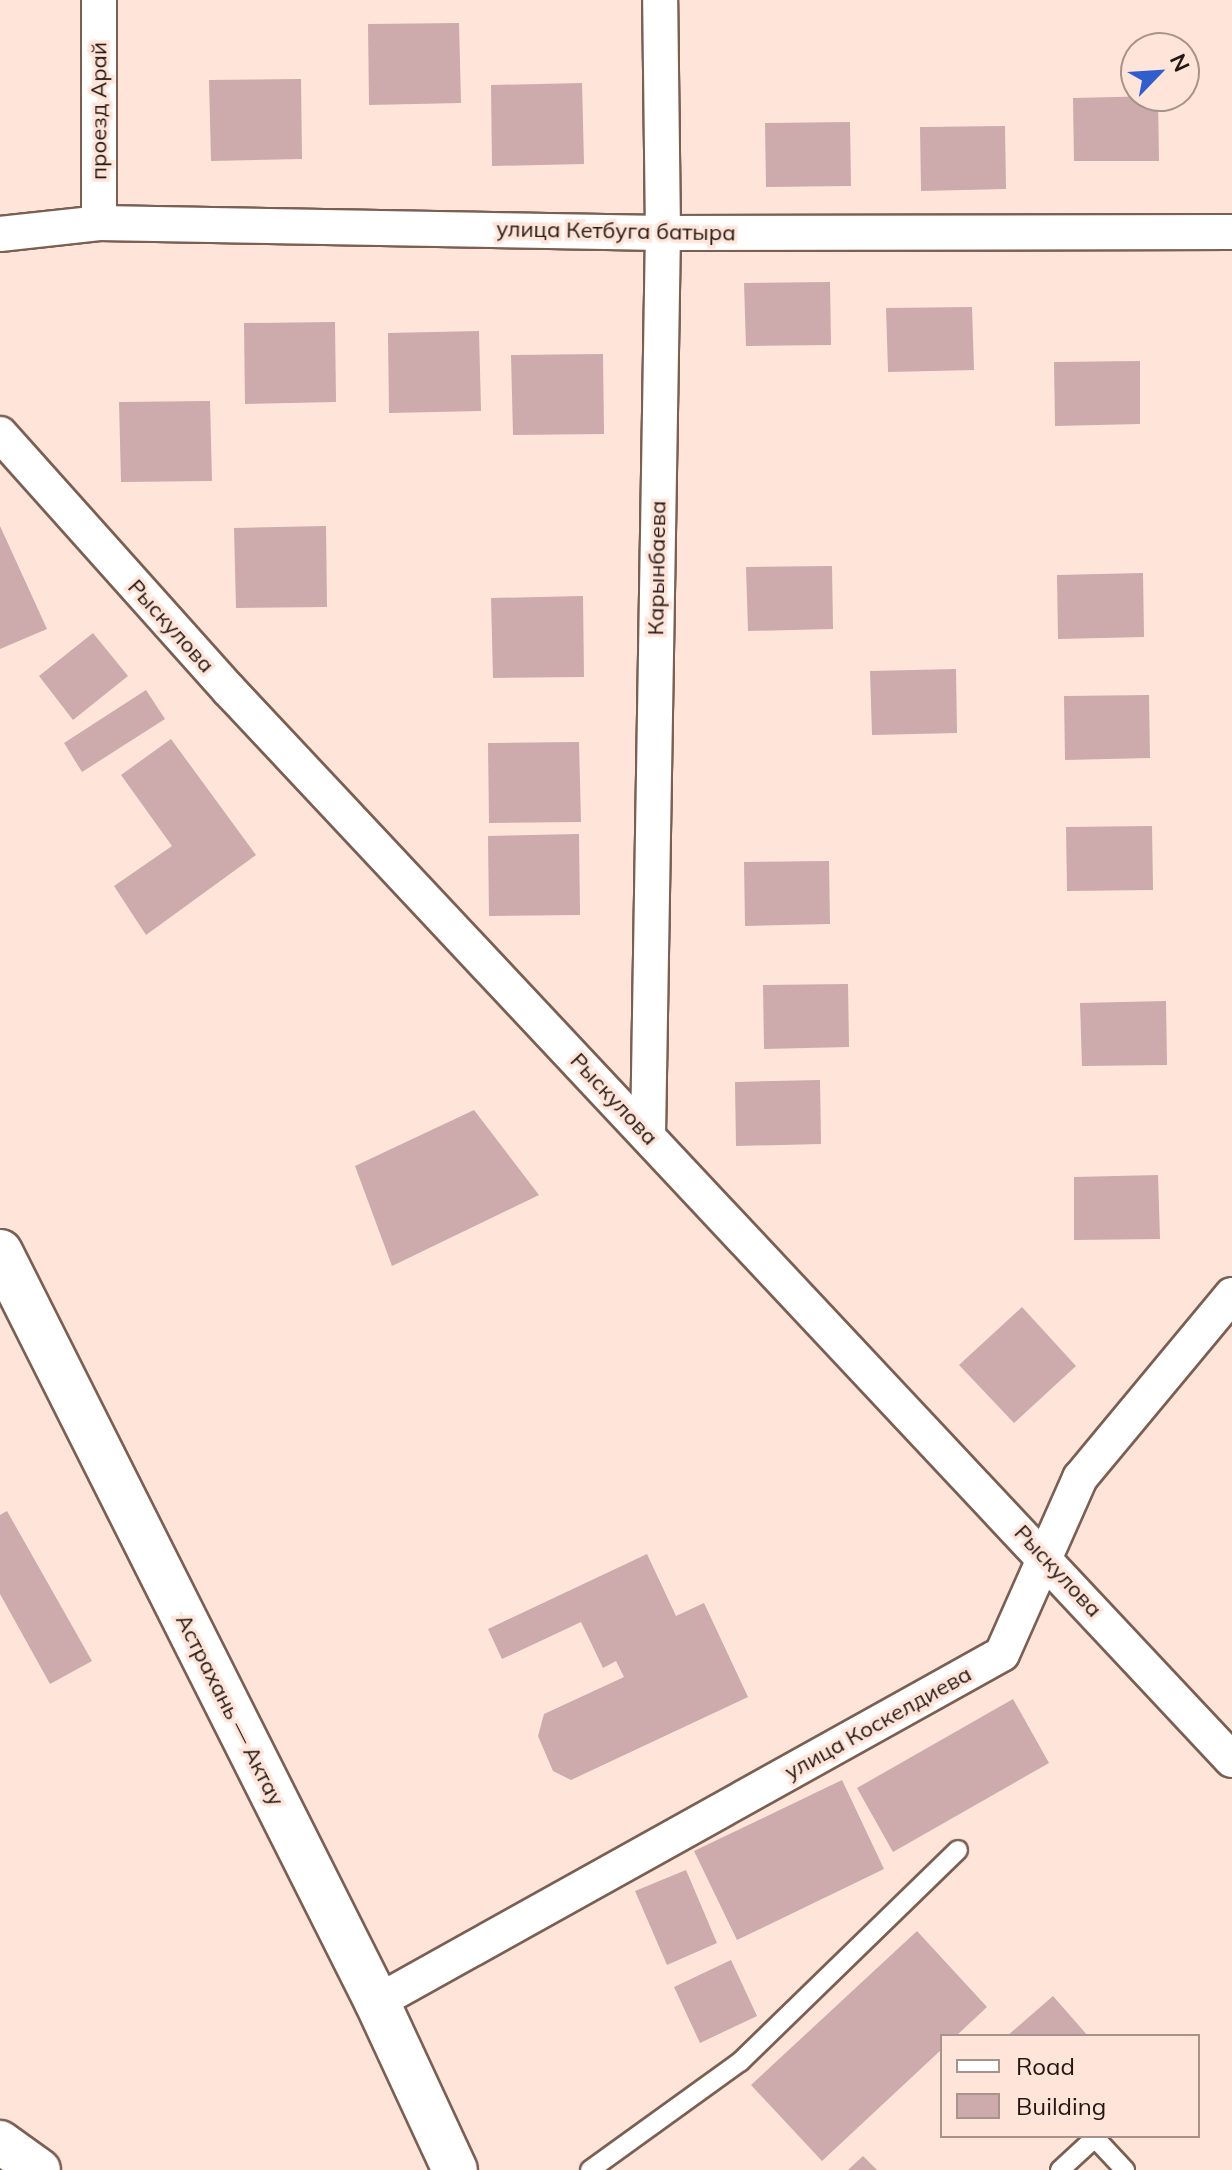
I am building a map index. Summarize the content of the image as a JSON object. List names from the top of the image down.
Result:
{
  "streets": {
    "highway": ["Астрахань — Актау"],
    "street": [
      "проезд Арай",
      "улица Кетбуга батыра",
      "Карынбаева",
      "Рыскулова",
      "улица Коскелдиева"
    ]
  },
  "crossings": [
    ["проезд Арай", "улица Кетбуга батыра"],
    ["улица Кетбуга батыра", "Карынбаева"],
    ["Карынбаева", "Рыскулова"],
    ["Рыскулова", "улица Коскелдиева"],
    ["Астрахань — Актау", "улица Коскелдиева"]
  ],
  "legend": ["Road", "Building"],
  "north": "top right"
}
